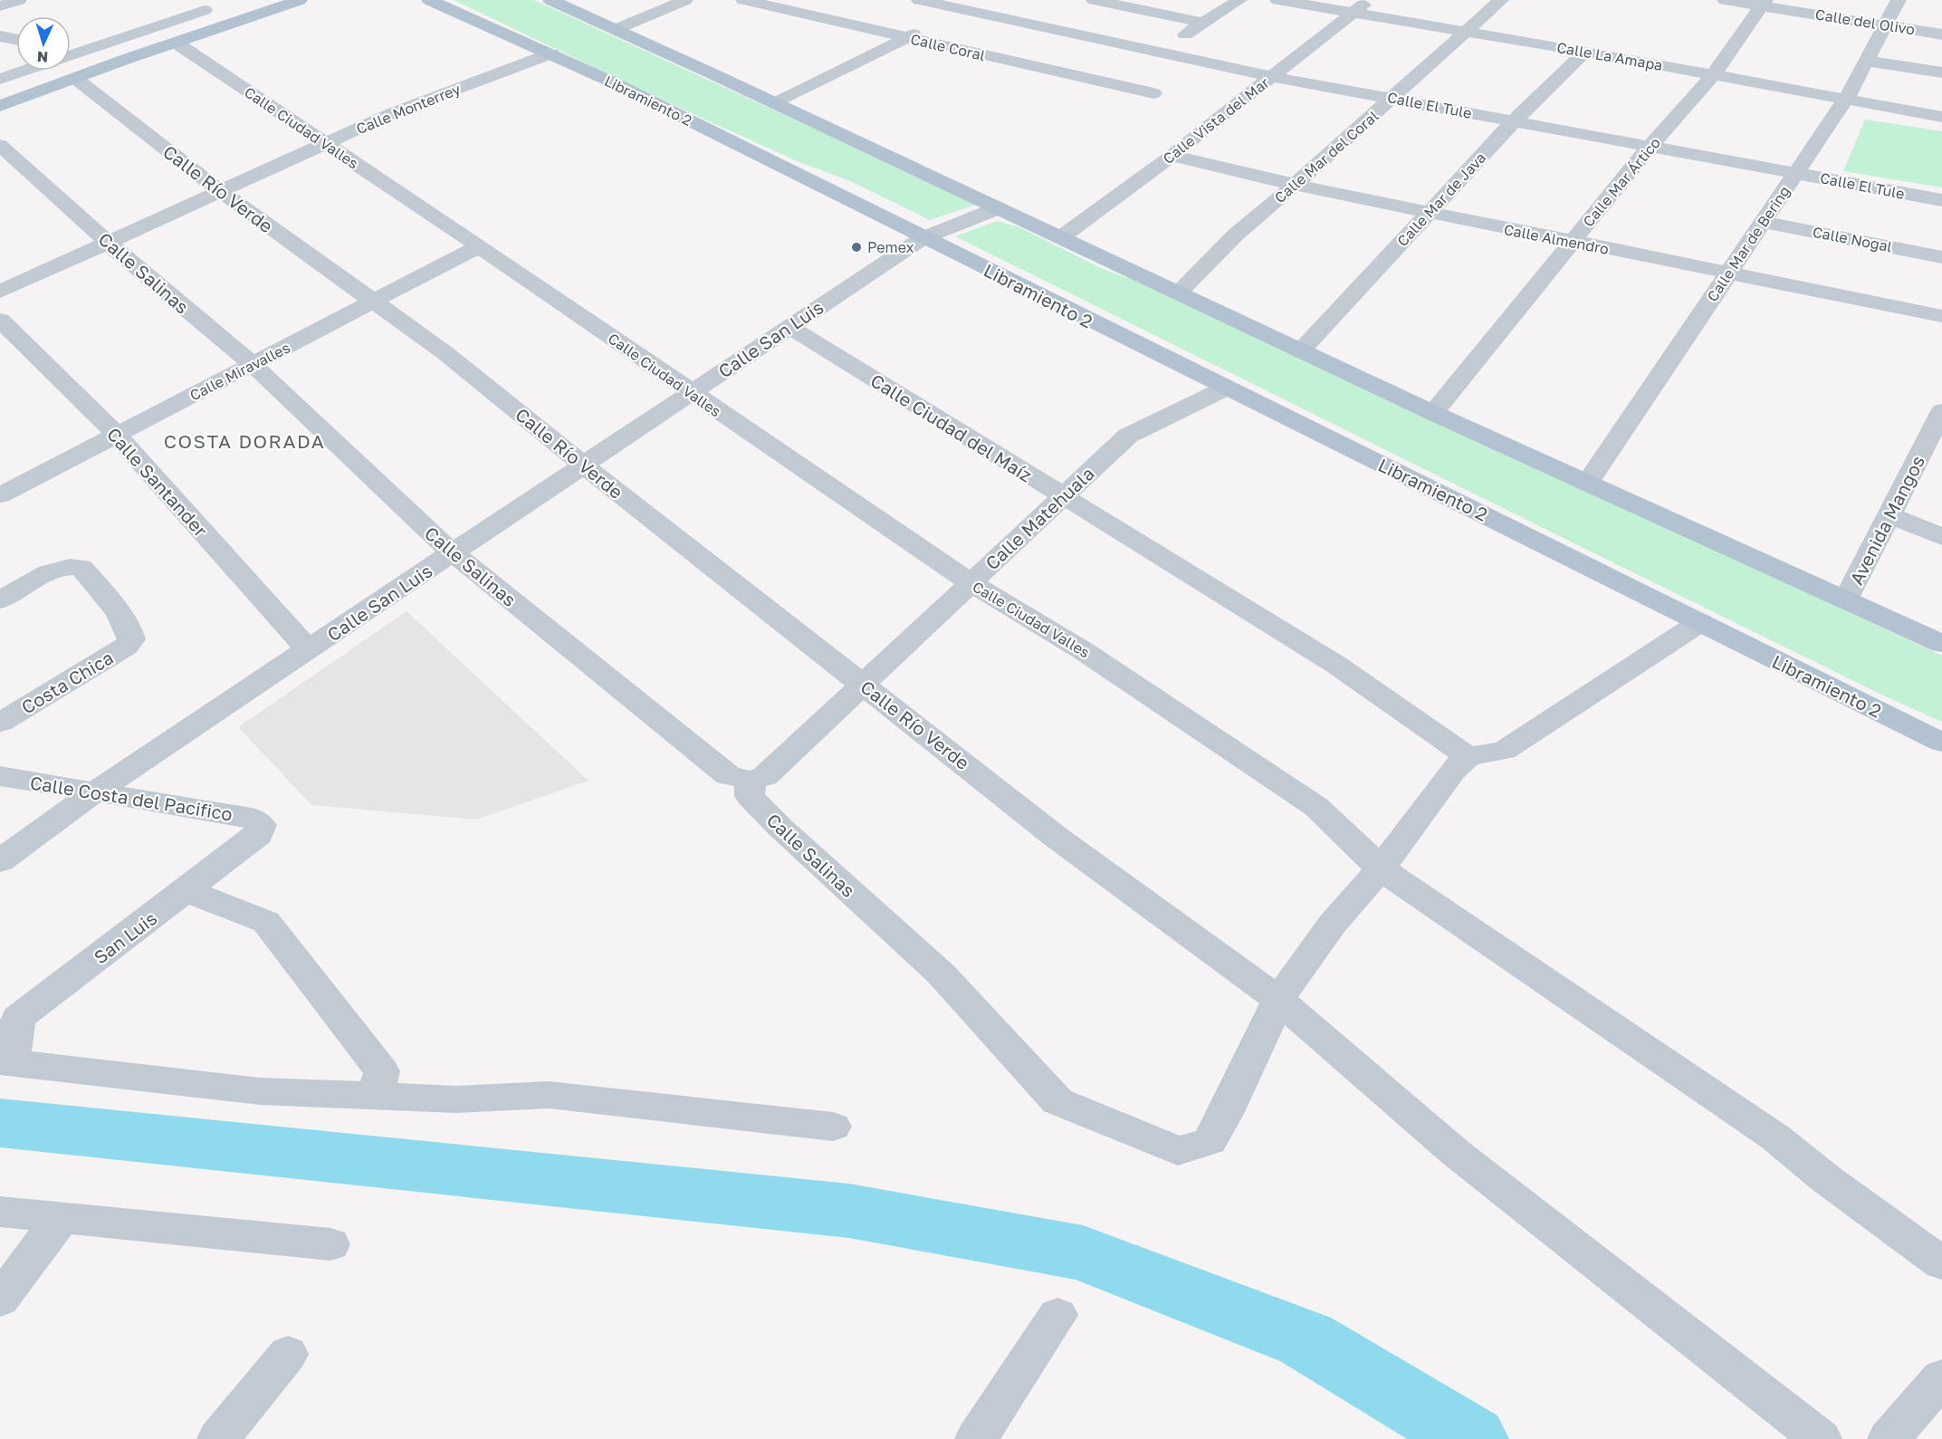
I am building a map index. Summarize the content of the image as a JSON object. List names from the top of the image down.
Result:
{
  "streets": {
    "main road": ["Libramiento 2"],
    "street": [
      "Calle del Olivo",
      "Calle Coral",
      "Calle La Amapa",
      "Calle El Tule",
      "Calle Monterrey",
      "Calle Vista del Mar",
      "Calle Ciudad Valles",
      "Calle Mar del Coral",
      "Calle Mar Ártico",
      "Calle Río Verde",
      "Calle Mar de Java",
      "Calle Almendro",
      "Calle Nogal",
      "Calle Mar de Bering",
      "Calle Salinas",
      "Calle San Luis",
      "Calle Miravalles",
      "Calle Ciudad del Maíz",
      "Calle Santander",
      "Calle Matehuala",
      "Avenida Mangos",
      "Costa Chica",
      "Calle Costa del Pacifico",
      "San Luis"
    ]
  },
  "crossings": [
    ["Calle del Olivo", "Calle Mar Ártico"],
    ["Calle del Olivo", "Calle Mar de Bering"],
    ["Calle La Amapa", "Calle Vista del Mar"],
    ["Calle La Amapa", "Calle Mar del Coral"],
    ["Calle La Amapa", "Calle Mar Ártico"],
    ["Calle La Amapa", "Calle Mar de Java"],
    ["Calle La Amapa", "Calle Mar de Bering"],
    ["Libramiento 2", "Calle Monterrey"],
    ["Libramiento 2", "Calle San Luis"],
    ["Libramiento 2", "Calle Matehuala"],
    ["Calle El Tule", "Calle Vista del Mar"],
    ["Calle El Tule", "Calle Mar del Coral"],
    ["Calle El Tule", "Calle Mar Ártico"],
    ["Calle El Tule", "Calle Mar de Java"],
    ["Calle El Tule", "Calle Mar de Bering"],
    ["Calle Monterrey", "Calle Ciudad Valles"],
    ["Calle Monterrey", "Calle Río Verde"],
    ["Calle Monterrey", "Calle Salinas"],
    ["Calle Vista del Mar", "Calle Almendro"],
    ["Calle Ciudad Valles", "Calle San Luis"],
    ["Calle Ciudad Valles", "Calle Miravalles"],
    ["Calle Ciudad Valles", "Calle Matehuala"],
    ["Calle Mar del Coral", "Calle Almendro"],
    ["Calle Mar Ártico", "Calle Almendro"],
    ["Calle Río Verde", "Calle Salinas"],
    ["Calle Río Verde", "Calle San Luis"],
    ["Calle Río Verde", "Calle Miravalles"],
    ["Calle Río Verde", "Calle Matehuala"],
    ["Calle Mar de Java", "Calle Almendro"],
    ["Calle Almendro", "Calle Mar de Bering"],
    ["Calle Nogal", "Calle Mar de Bering"],
    ["Calle Salinas", "Calle San Luis"],
    ["Calle Salinas", "Calle Miravalles"],
    ["Calle Salinas", "Calle Matehuala"],
    ["Calle San Luis", "Calle Ciudad del Maíz"],
    ["Calle San Luis", "Calle Santander"],
    ["Calle San Luis", "Calle Costa del Pacifico"],
    ["Calle Miravalles", "Calle Santander"],
    ["Calle Ciudad del Maíz", "Calle Matehuala"],
    ["Calle Costa del Pacifico", "San Luis"]
  ],
  "districts": ["COSTA DORADA"],
  "places": ["Pemex"],
  "north": "bottom"
}
